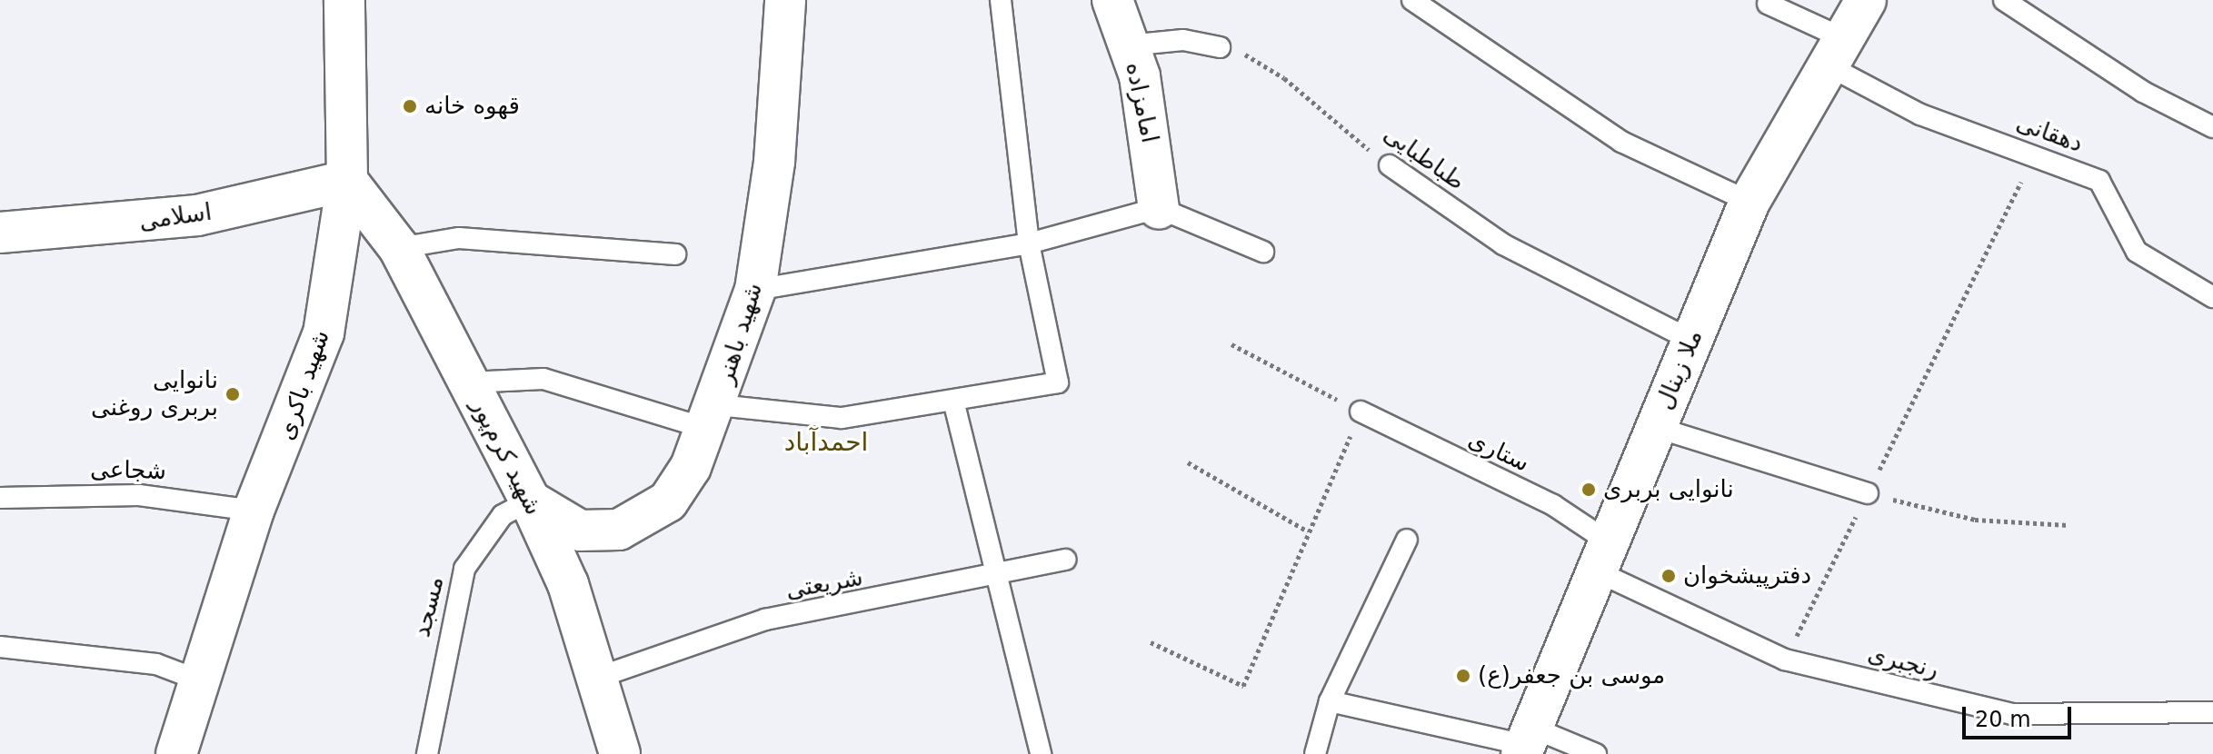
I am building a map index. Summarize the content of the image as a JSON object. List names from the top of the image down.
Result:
{
  "streets": {
    "street": [
      "امامزاده",
      "اسلامی",
      "شهید باهنر",
      "ملا زینال",
      "شهید باکری",
      "شهید کرم‌پور"
    ],
    "lane": [
      "دهقانی",
      "طباطبایی",
      "ستاری",
      "شجاعی",
      "شریعتی",
      "مسجد",
      "رنجبری"
    ]
  },
  "crossings": [
    ["دهقانی", "ملا زینال"],
    ["طباطبایی", "ملا زینال"],
    ["اسلامی", "شهید باکری"],
    ["اسلامی", "شهید کرم‌پور"],
    ["شهید باهنر", "شهید کرم‌پور"],
    ["شهید باهنر", "مسجد"],
    ["ملا زینال", "ستاری"],
    ["ملا زینال", "رنجبری"],
    ["شهید باکری", "شهید کرم‌پور"],
    ["شهید باکری", "شجاعی"],
    ["ستاری", "رنجبری"],
    ["شهید کرم‌پور", "شریعتی"],
    ["شهید کرم‌پور", "مسجد"]
  ],
  "districts": ["احمدآباد"],
  "places": [
    "قهوه خانه",
    "نانوایی بربری روغنی",
    "نانوایی بربری",
    "دفترپیشخوان",
    "موسی بن جعفر(ع)"
  ],
  "scale_bar": "20 m"
}
